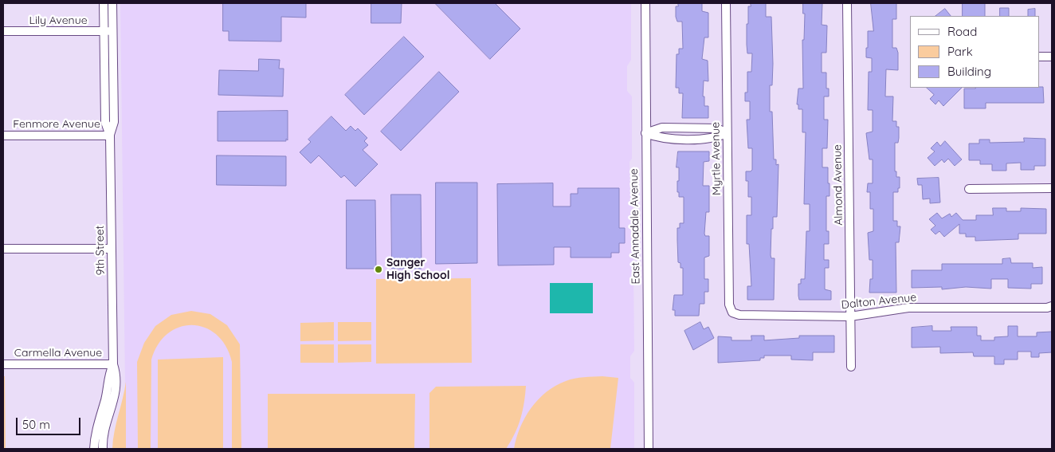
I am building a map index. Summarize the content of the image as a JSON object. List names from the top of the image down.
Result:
{
  "streets": {
    "street": [
      "Lily Avenue",
      "Fenmore Avenue",
      "Myrtle Avenue",
      "Almond Avenue",
      "East Annadale Avenue",
      "9th Street",
      "Dalton Avenue",
      "Carmella Avenue"
    ]
  },
  "crossings": [
    ["Lily Avenue", "9th Street"],
    ["Fenmore Avenue", "9th Street"],
    ["Myrtle Avenue", "Dalton Avenue"],
    ["Almond Avenue", "Dalton Avenue"],
    ["9th Street", "Carmella Avenue"]
  ],
  "places": ["Sanger High School"],
  "legend": ["Road", "Park", "Building"],
  "scale_bar": "50 m"
}
